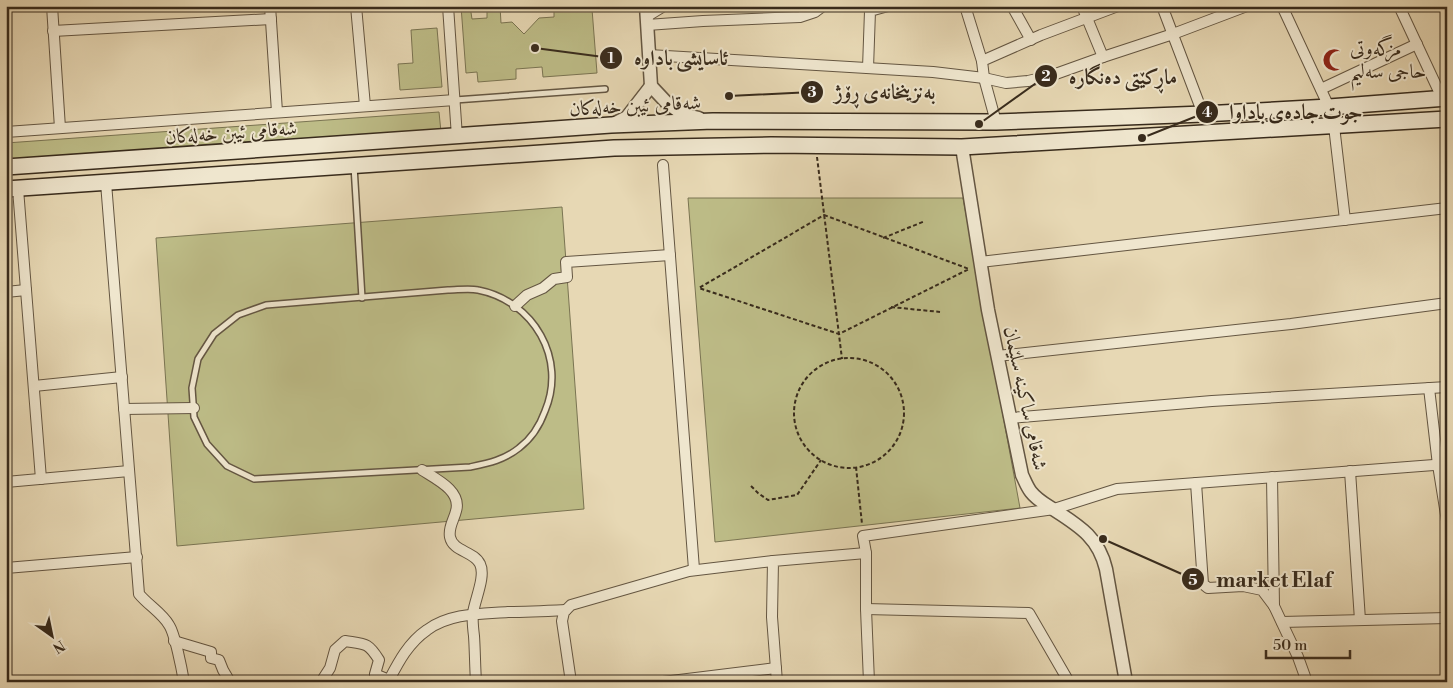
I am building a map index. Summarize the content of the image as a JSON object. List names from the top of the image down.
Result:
{
  "streets": {
    "main road": ["شەقامی ئیبن خەلەکان"],
    "street": ["شەقامی ساکینە سلێمان"]
  },
  "crossings": [
    ["شەقامی ئیبن خەلەکان", "شەقامی ساکینە سلێمان"]
  ],
  "places": {
    "other": [
      "ئاسايشى باداوه",
      "بەنزینخانەی ڕۆژ",
      "ماڕكێتی دەنگارە",
      "جوت جادەی باداوا",
      "market Elaf"
    ],
    "mosque": ["مزگەوتی حاجی سەلیم"]
  },
  "scale_bar": "50 m",
  "north": "bottom right"
}
